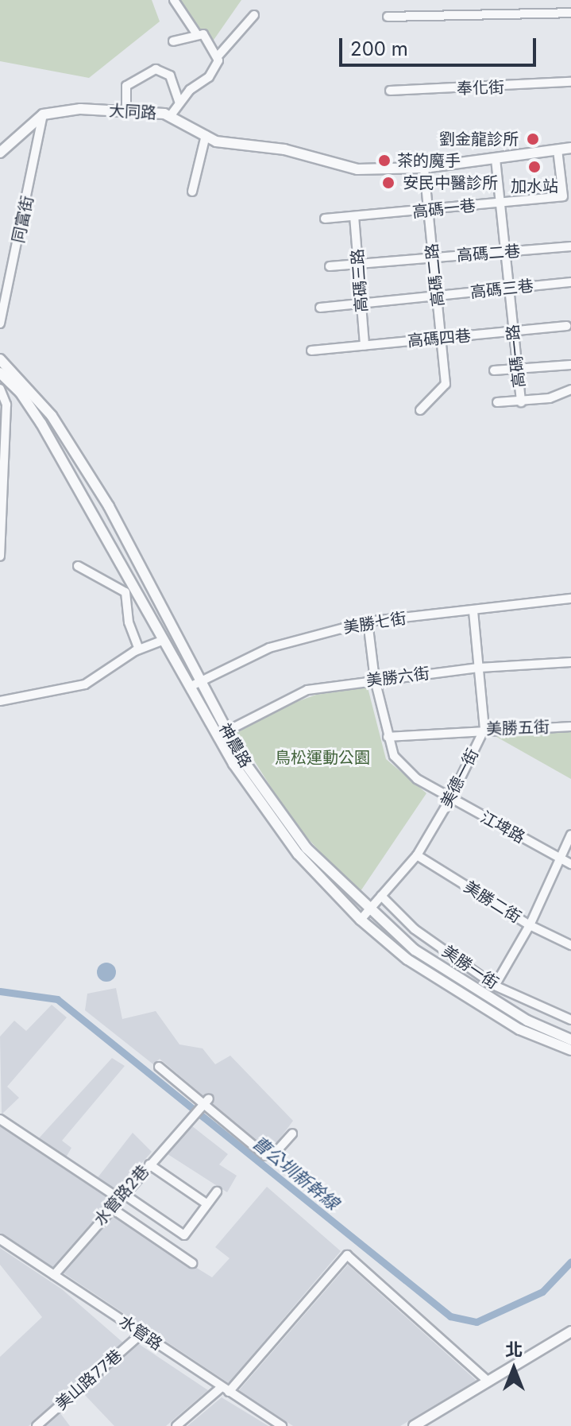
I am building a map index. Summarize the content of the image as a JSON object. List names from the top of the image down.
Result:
{
  "streets": {
    "street": [
      "奉化街",
      "大同路",
      "高碼一巷",
      "同富街",
      "高碼二巷",
      "高碼二路",
      "高碼三路",
      "高碼三巷",
      "高碼四巷",
      "高碼一路",
      "美勝七街",
      "美勝六街",
      "美勝五街",
      "神農路",
      "美德一街",
      "江埤路",
      "美勝二街",
      "美勝一街",
      "水管路2巷",
      "水管路",
      "美山路77巷"
    ]
  },
  "crossings": [
    ["大同路", "高碼一巷"],
    ["大同路", "同富街"],
    ["大同路", "高碼二路"],
    ["大同路", "高碼一路"],
    ["高碼一巷", "高碼二路"],
    ["高碼一巷", "高碼三路"],
    ["高碼一巷", "高碼一路"],
    ["高碼二巷", "高碼二路"],
    ["高碼二巷", "高碼三路"],
    ["高碼二巷", "高碼一路"],
    ["高碼二路", "高碼三巷"],
    ["高碼二路", "高碼四巷"],
    ["高碼三路", "高碼三巷"],
    ["高碼三路", "高碼四巷"],
    ["高碼三巷", "高碼一路"],
    ["高碼四巷", "高碼一路"],
    ["美勝七街", "神農路"],
    ["美勝七街", "美德一街"],
    ["美勝七街", "江埤路"],
    ["美勝六街", "美德一街"],
    ["美勝六街", "江埤路"],
    ["美勝五街", "美德一街"],
    ["美勝五街", "江埤路"],
    ["神農路", "美德一街"],
    ["美德一街", "江埤路"],
    ["美德一街", "美勝二街"],
    ["美德一街", "美勝一街"],
    ["水管路2巷", "水管路"],
    ["水管路", "美山路77巷"]
  ],
  "water": ["曹公圳新幹線"],
  "parks": ["鳥松運動公園"],
  "places": [
    "劉金龍診所",
    "茶的魔手",
    "加水站",
    "安民中醫診所"
  ],
  "scale_bar": "200 m",
  "north": "top"
}
